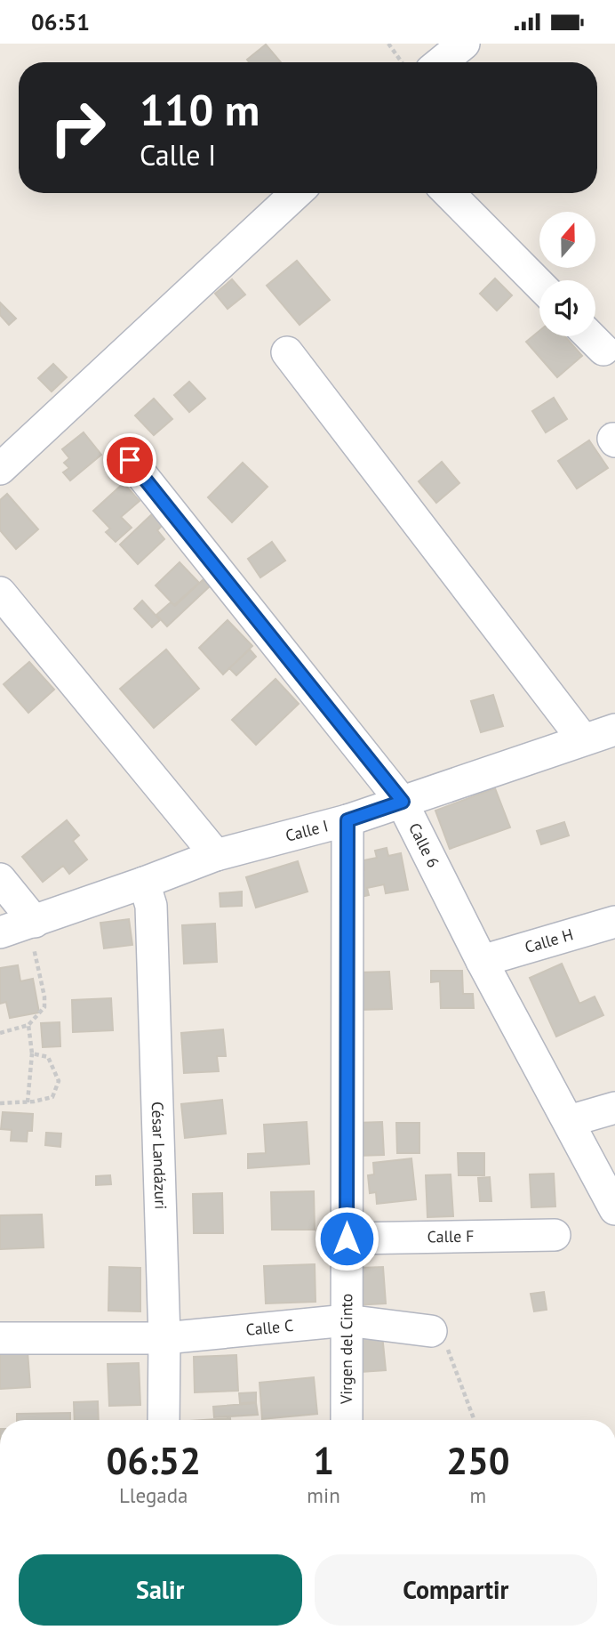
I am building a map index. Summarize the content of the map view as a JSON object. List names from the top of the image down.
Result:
{
  "streets": {
    "street": [
      "Calle I",
      "Calle 6",
      "Calle H",
      "César Landázuri",
      "Calle F",
      "Calle C",
      "Virgen del Cinto"
    ]
  },
  "crossings": [
    ["Calle I", "Calle 6"],
    ["Calle I", "César Landázuri"],
    ["Calle I", "Virgen del Cinto"],
    ["Calle 6", "Calle H"],
    ["César Landázuri", "Calle C"],
    ["Calle F", "Virgen del Cinto"],
    ["Calle C", "Virgen del Cinto"]
  ],
  "north": "top",
  "page": {
    "status": "06:51",
    "turn": ["110 m", "Calle I"],
    "eta": [
      "06:52",
      "Llegada",
      "1",
      "min",
      "250",
      "m"
    ],
    "buttons": ["Salir", "Compartir"]
  }
}
